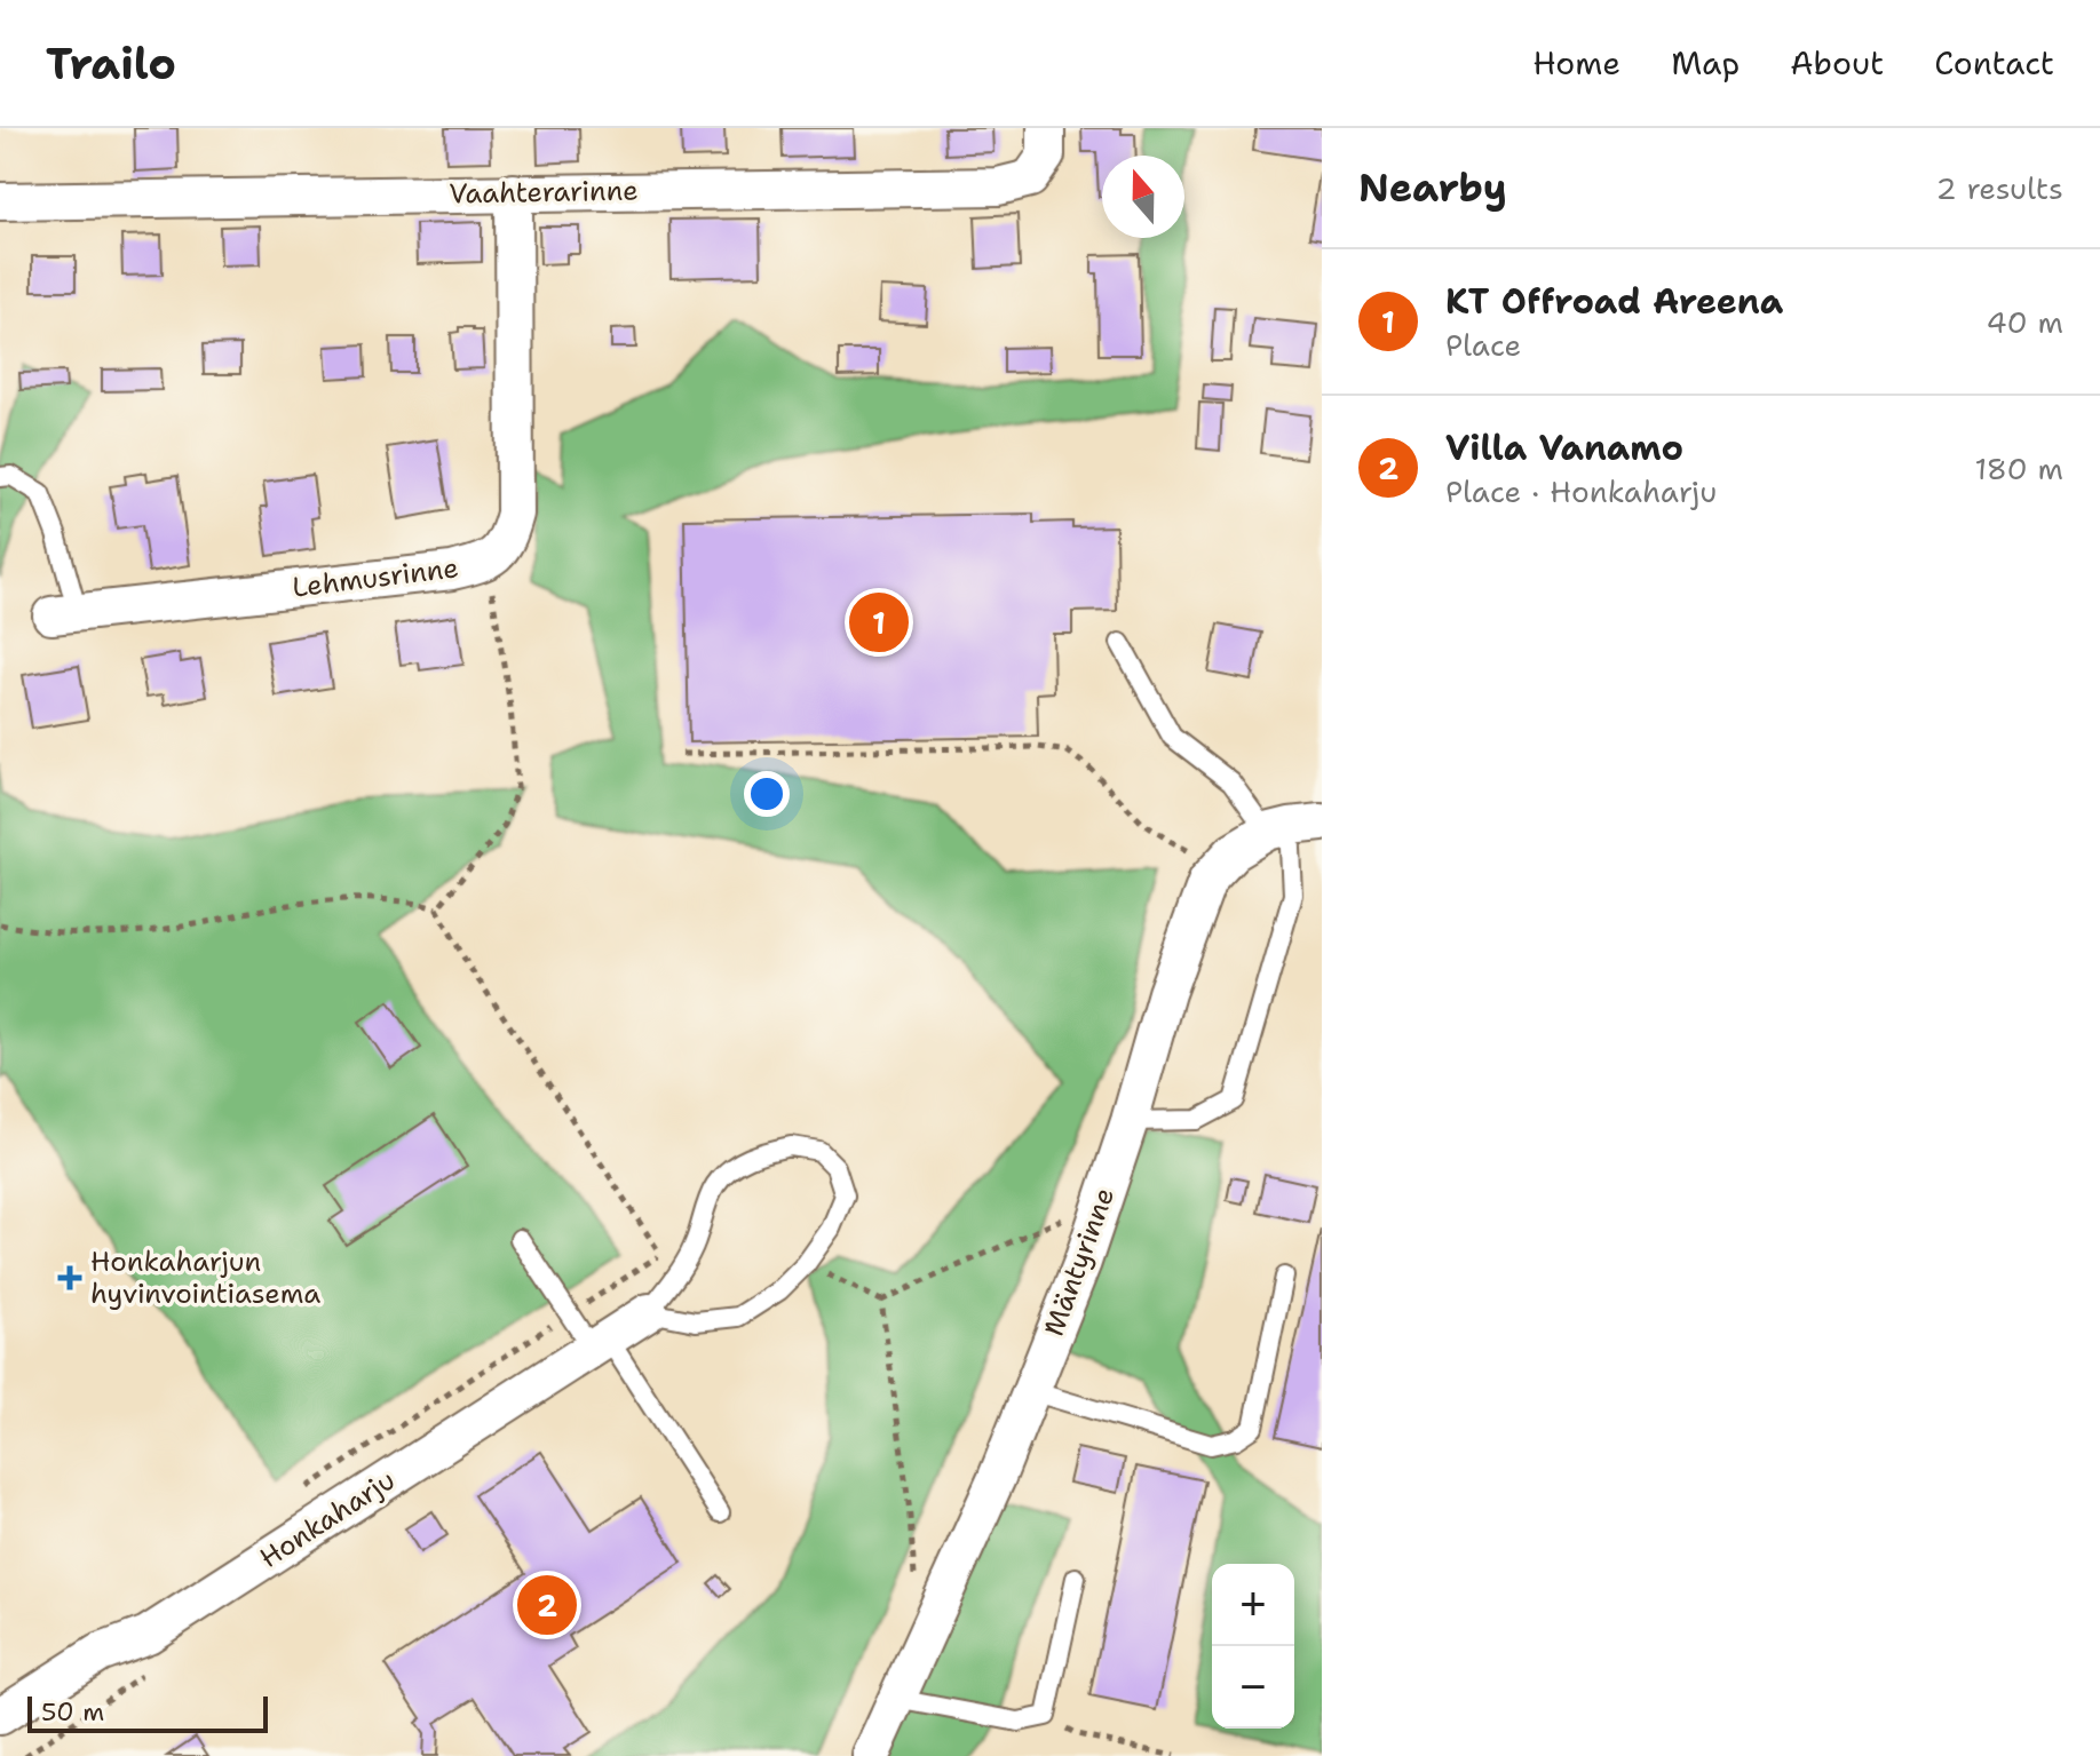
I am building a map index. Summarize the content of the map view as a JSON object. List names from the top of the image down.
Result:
{
  "streets": {
    "street": [
      "Vaahterarinne",
      "Lehmusrinne",
      "Mäntyrinne",
      "Honkaharju"
    ]
  },
  "crossings": [
    ["Vaahterarinne", "Lehmusrinne"]
  ],
  "places": {
    "health": ["Honkaharjun hyvinvointiasema"]
  },
  "scale_bar": "50 m",
  "north": "top",
  "page": {
    "header": "Trailo",
    "nav": [
      "Home",
      "Map",
      "About",
      "Contact"
    ],
    "heading": ["Nearby", "2 results"],
    "list": [
      {
        "mark": "1",
        "name": "KT Offroad Areena",
        "note": "Place",
        "value": "40 m"
      },
      {
        "mark": "2",
        "name": "Villa Vanamo",
        "note": "Place · Honkaharju",
        "value": "180 m"
      }
    ],
    "pins": ["1", "2"],
    "map_buttons": ["+", "−"],
    "scale": "50 m"
  }
}
